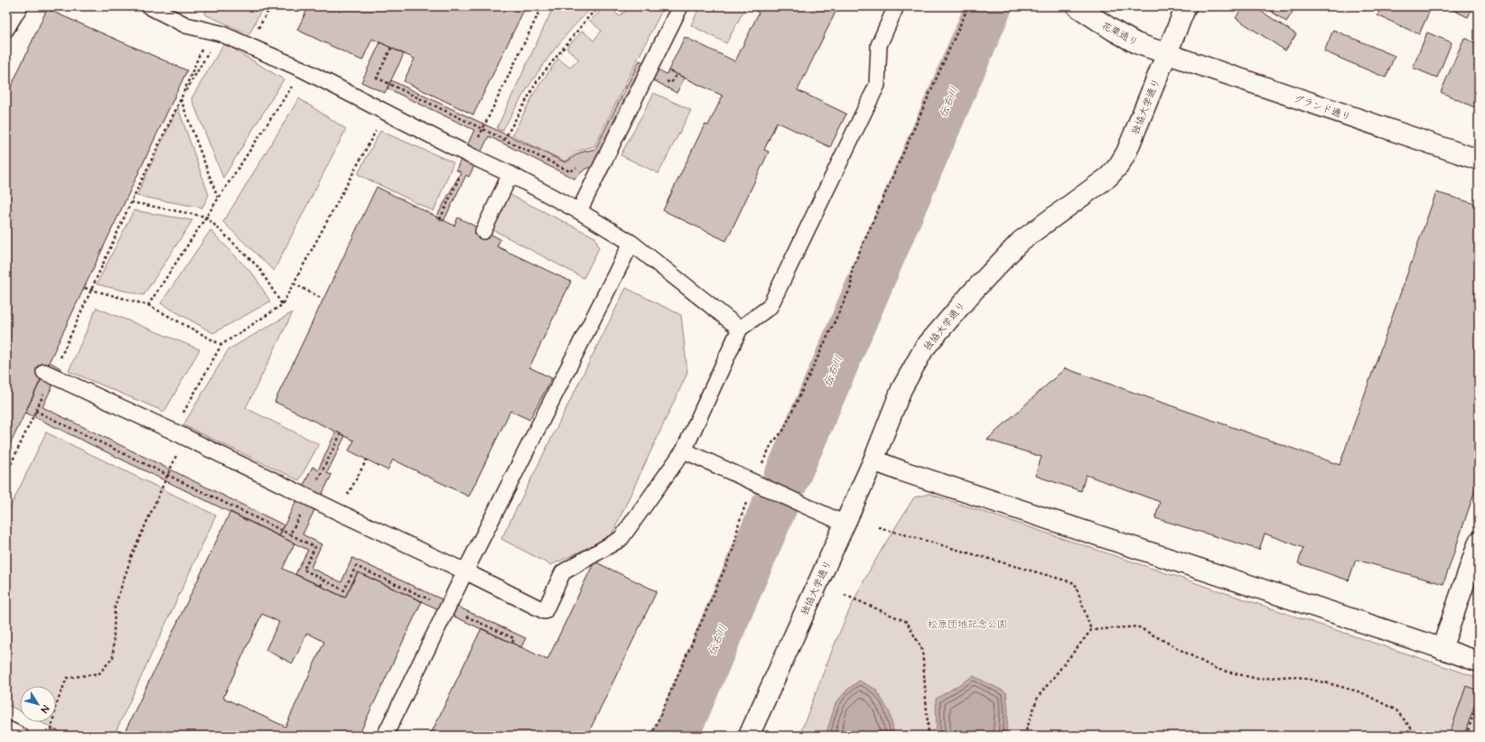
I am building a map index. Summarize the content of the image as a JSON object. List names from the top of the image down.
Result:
{
  "streets": {
    "street": ["花栗通り", "独協大学通り", "グランド通り"]
  },
  "crossings": [
    ["花栗通り", "独協大学通り"],
    ["花栗通り", "グランド通り"],
    ["独協大学通り", "グランド通り"]
  ],
  "water": ["伝右川"],
  "parks": ["松原団地記念公園"],
  "north": "bottom right"
}
